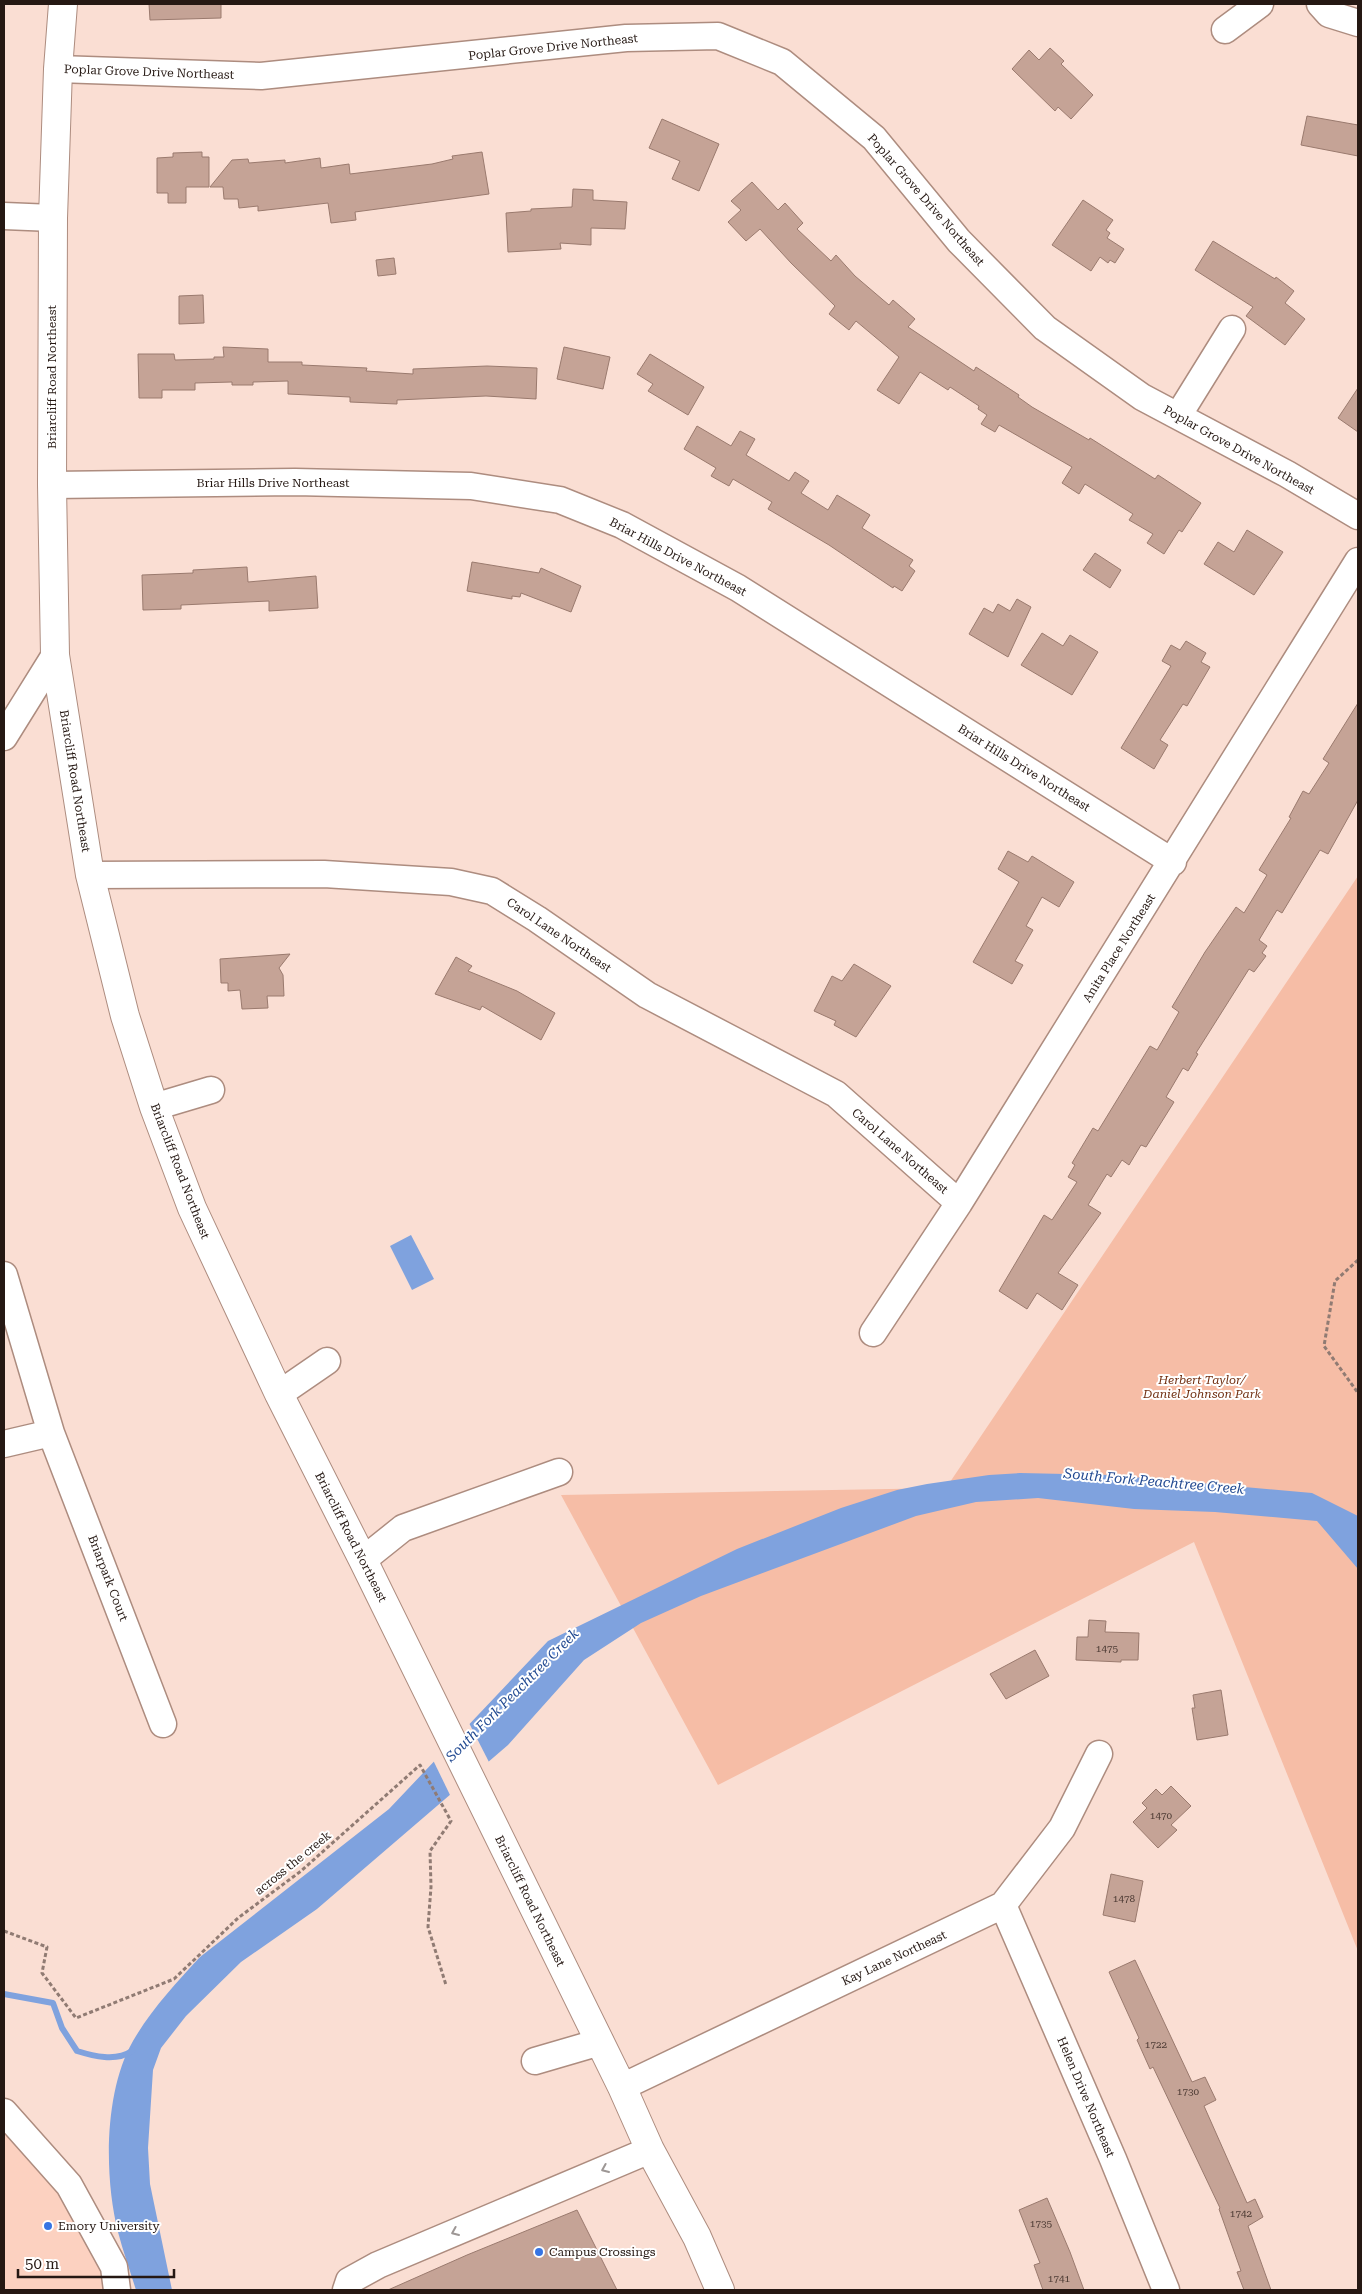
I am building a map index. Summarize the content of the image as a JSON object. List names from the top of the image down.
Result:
{
  "streets": {
    "main road": ["Briarcliff Road Northeast"],
    "street": [
      "Poplar Grove Drive Northeast",
      "Briar Hills Drive Northeast",
      "Carol Lane Northeast",
      "Anita Place Northeast",
      "Briarpark Court",
      "Kay Lane Northeast",
      "Helen Drive Northeast"
    ],
    "path": ["across the creek"]
  },
  "crossings": [
    ["Poplar Grove Drive Northeast", "Briarcliff Road Northeast"],
    ["Briarcliff Road Northeast", "Briar Hills Drive Northeast"],
    ["Briarcliff Road Northeast", "Carol Lane Northeast"],
    ["Briarcliff Road Northeast", "Kay Lane Northeast"],
    ["Briar Hills Drive Northeast", "Anita Place Northeast"],
    ["Carol Lane Northeast", "Anita Place Northeast"],
    ["Kay Lane Northeast", "Helen Drive Northeast"]
  ],
  "water": ["South Fork Peachtree Creek"],
  "parks": ["Herbert Taylor/ Daniel Johnson Park"],
  "places": ["Emory University", "Campus Crossings"],
  "house_numbers": [
    "1475",
    "1470",
    "1478",
    "1722",
    "1730",
    "1742",
    "1735",
    "1741"
  ],
  "scale_bar": "50 m"
}
